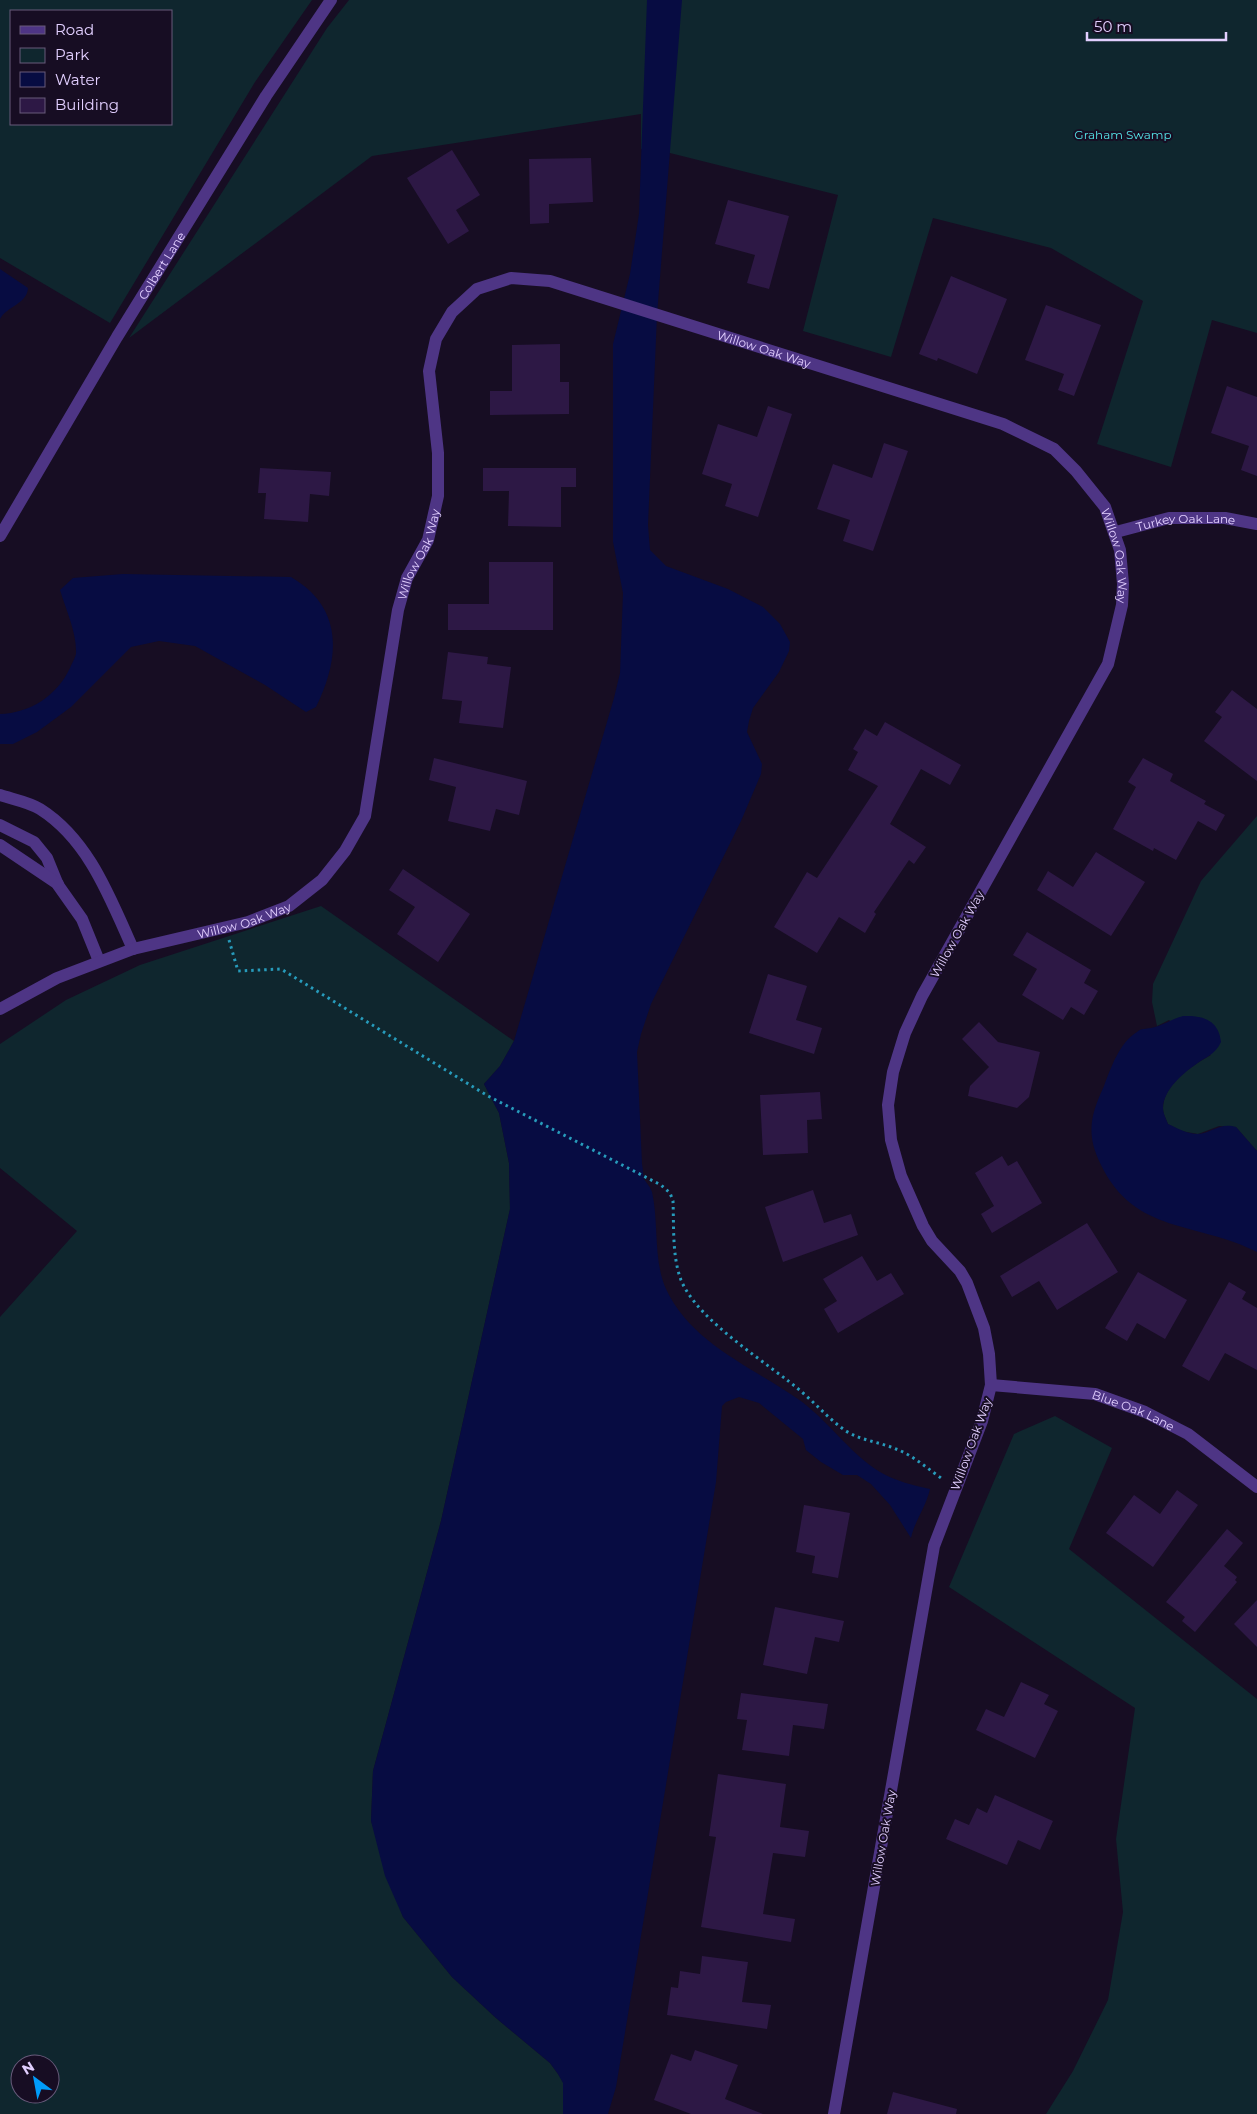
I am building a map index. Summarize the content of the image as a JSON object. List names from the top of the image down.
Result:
{
  "streets": {
    "street": [
      "Colbert Lane",
      "Willow Oak Way",
      "Turkey Oak Lane",
      "Blue Oak Lane"
    ]
  },
  "crossings": [
    ["Willow Oak Way", "Turkey Oak Lane"],
    ["Willow Oak Way", "Blue Oak Lane"]
  ],
  "parks": ["Graham Swamp"],
  "legend": [
    "Road",
    "Park",
    "Water",
    "Building"
  ],
  "scale_bar": "50 m",
  "north": "top left"
}
